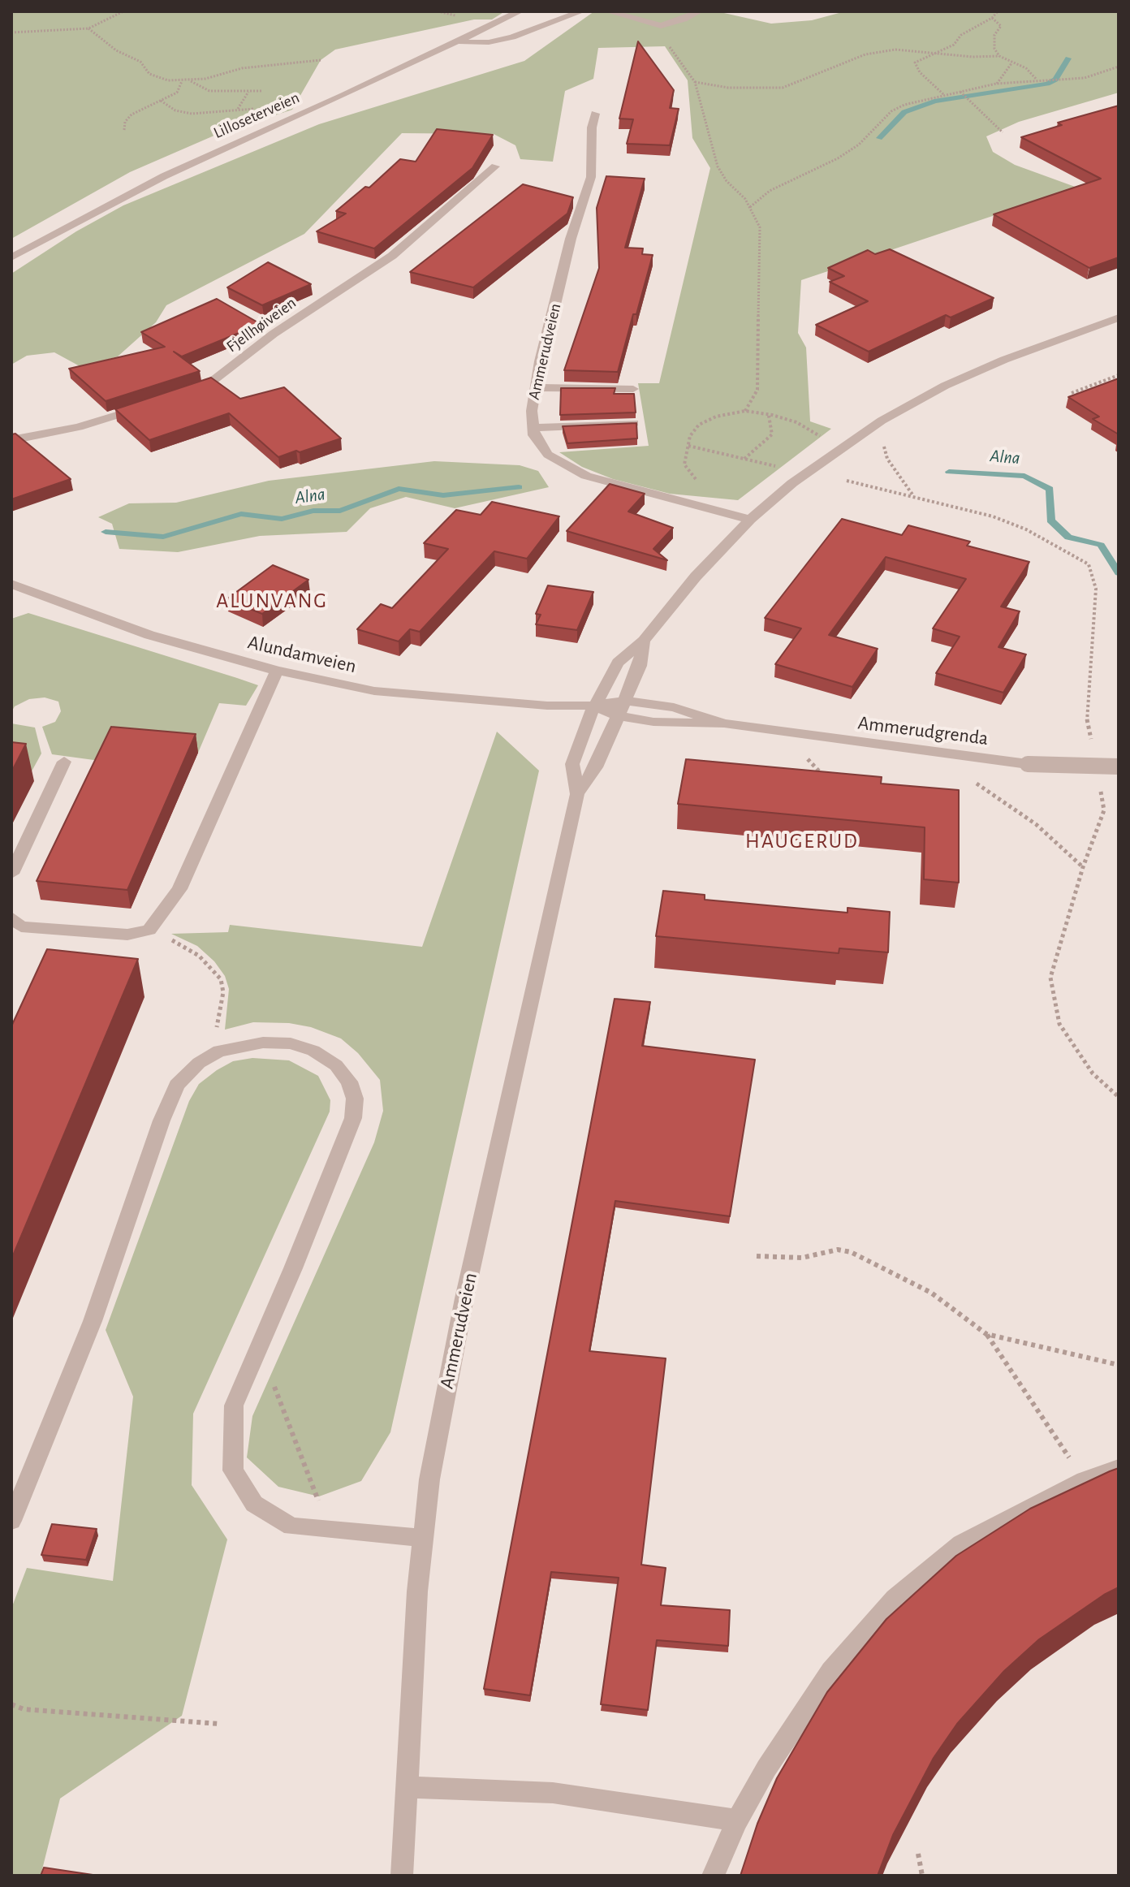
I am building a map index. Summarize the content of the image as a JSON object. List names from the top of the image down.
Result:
{
  "streets": {
    "street": [
      "Lilloseterveien",
      "Fjellhøiveien",
      "Ammerudveien",
      "Alundamveien",
      "Ammerudgrenda"
    ]
  },
  "crossings": [
    ["Ammerudveien", "Alundamveien"],
    ["Alundamveien", "Ammerudgrenda"]
  ],
  "districts": ["ALUNVANG", "HAUGERUD"],
  "water": ["Alna"]
}
